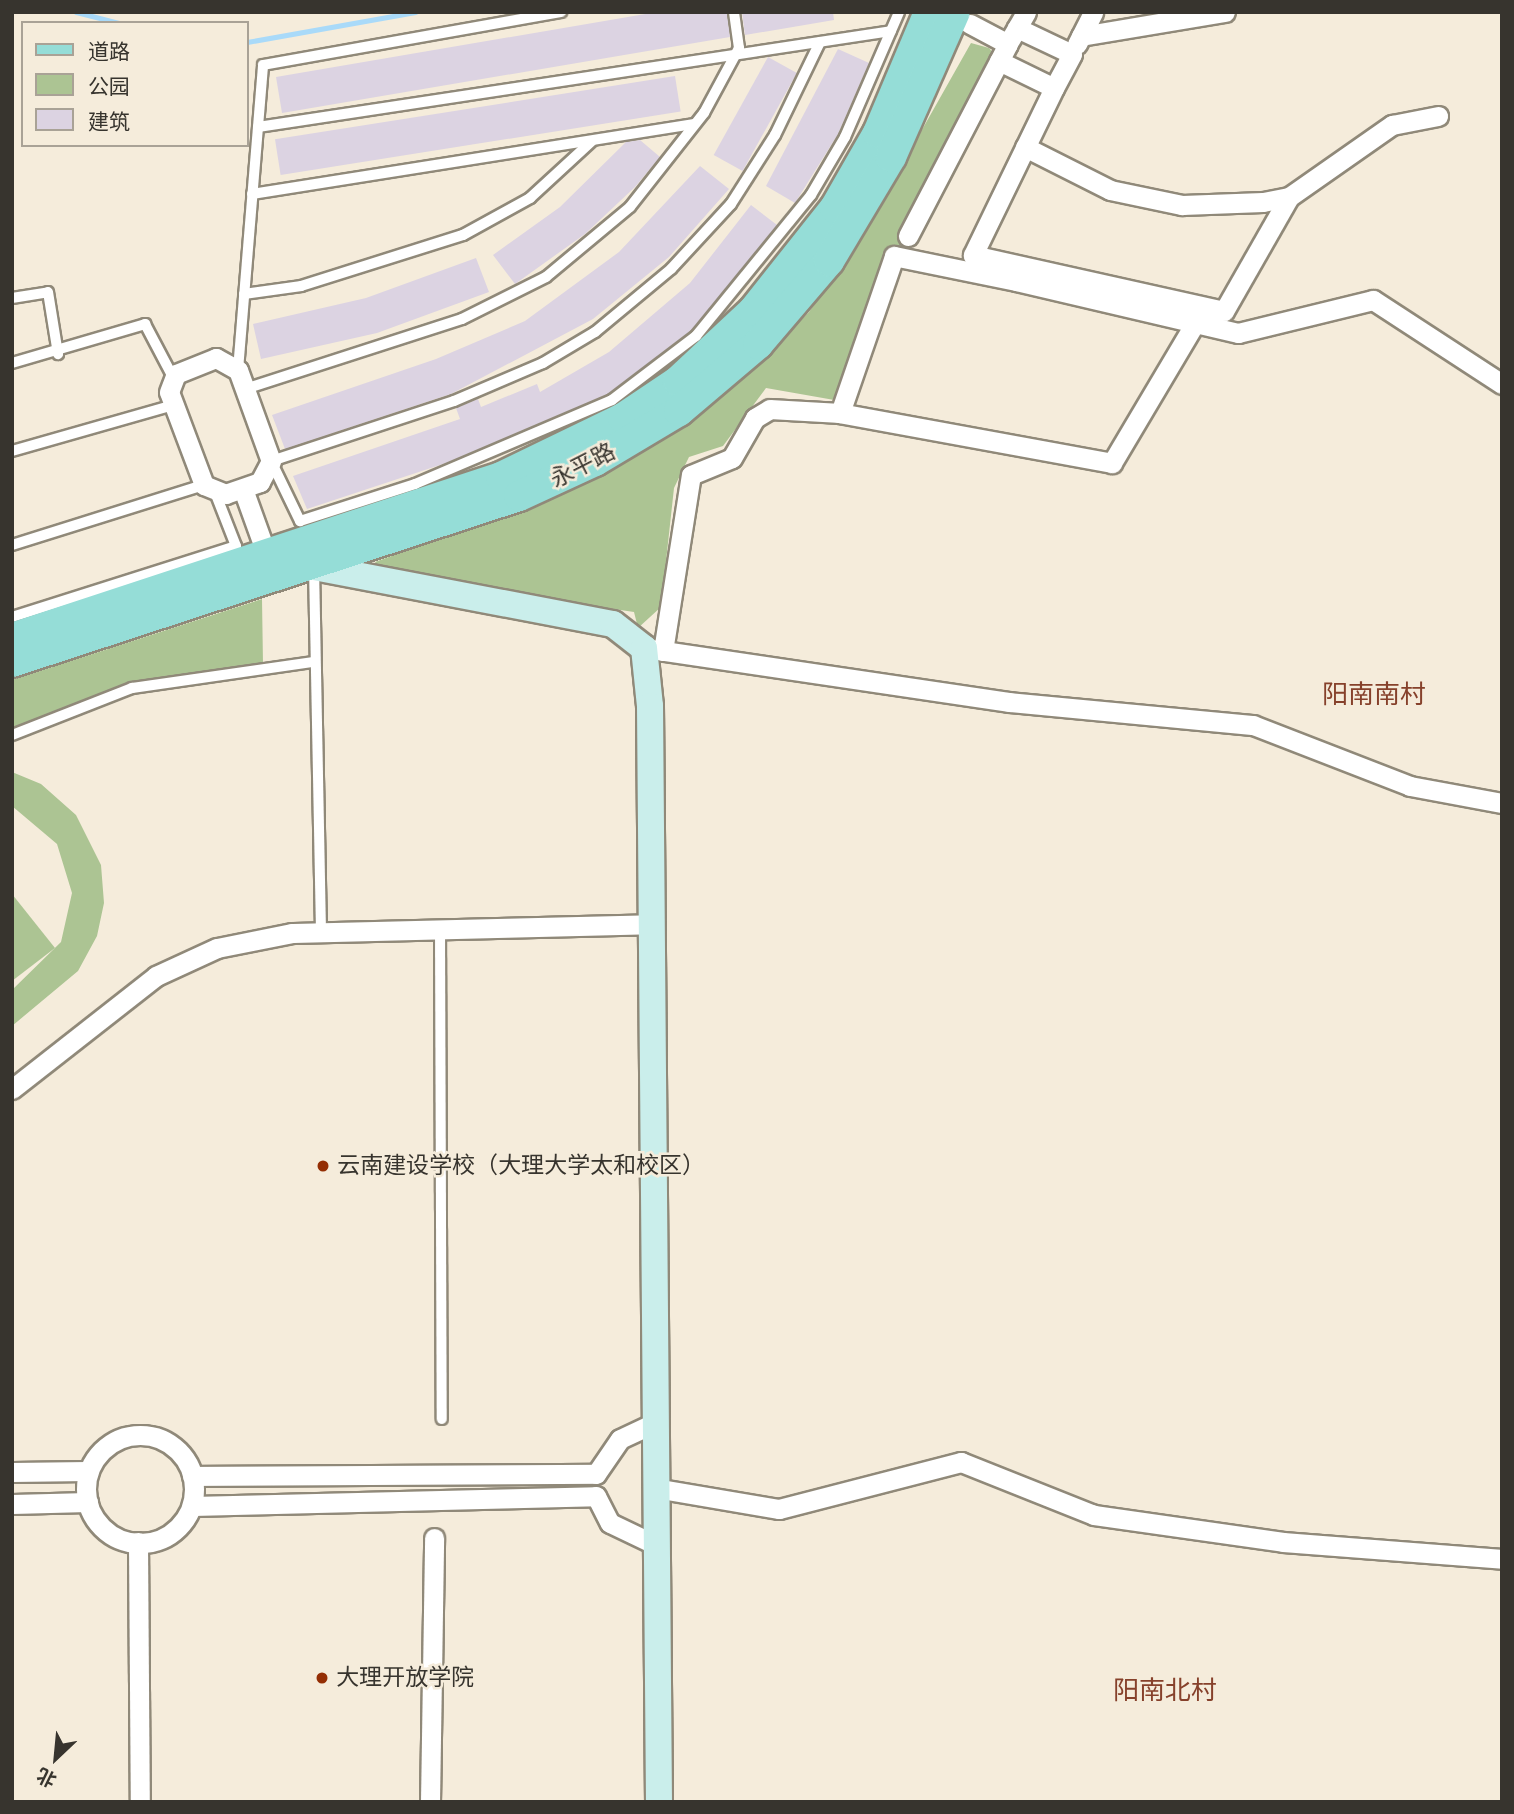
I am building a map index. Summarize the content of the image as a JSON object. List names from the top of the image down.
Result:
{
  "streets": {
    "main road": ["永平路"]
  },
  "districts": ["阳南南村", "阳南北村"],
  "places": ["云南建设学校（大理大学太和校区）", "大理开放学院"],
  "legend": ["道路", "公园", "建筑"],
  "north": "bottom left"
}
